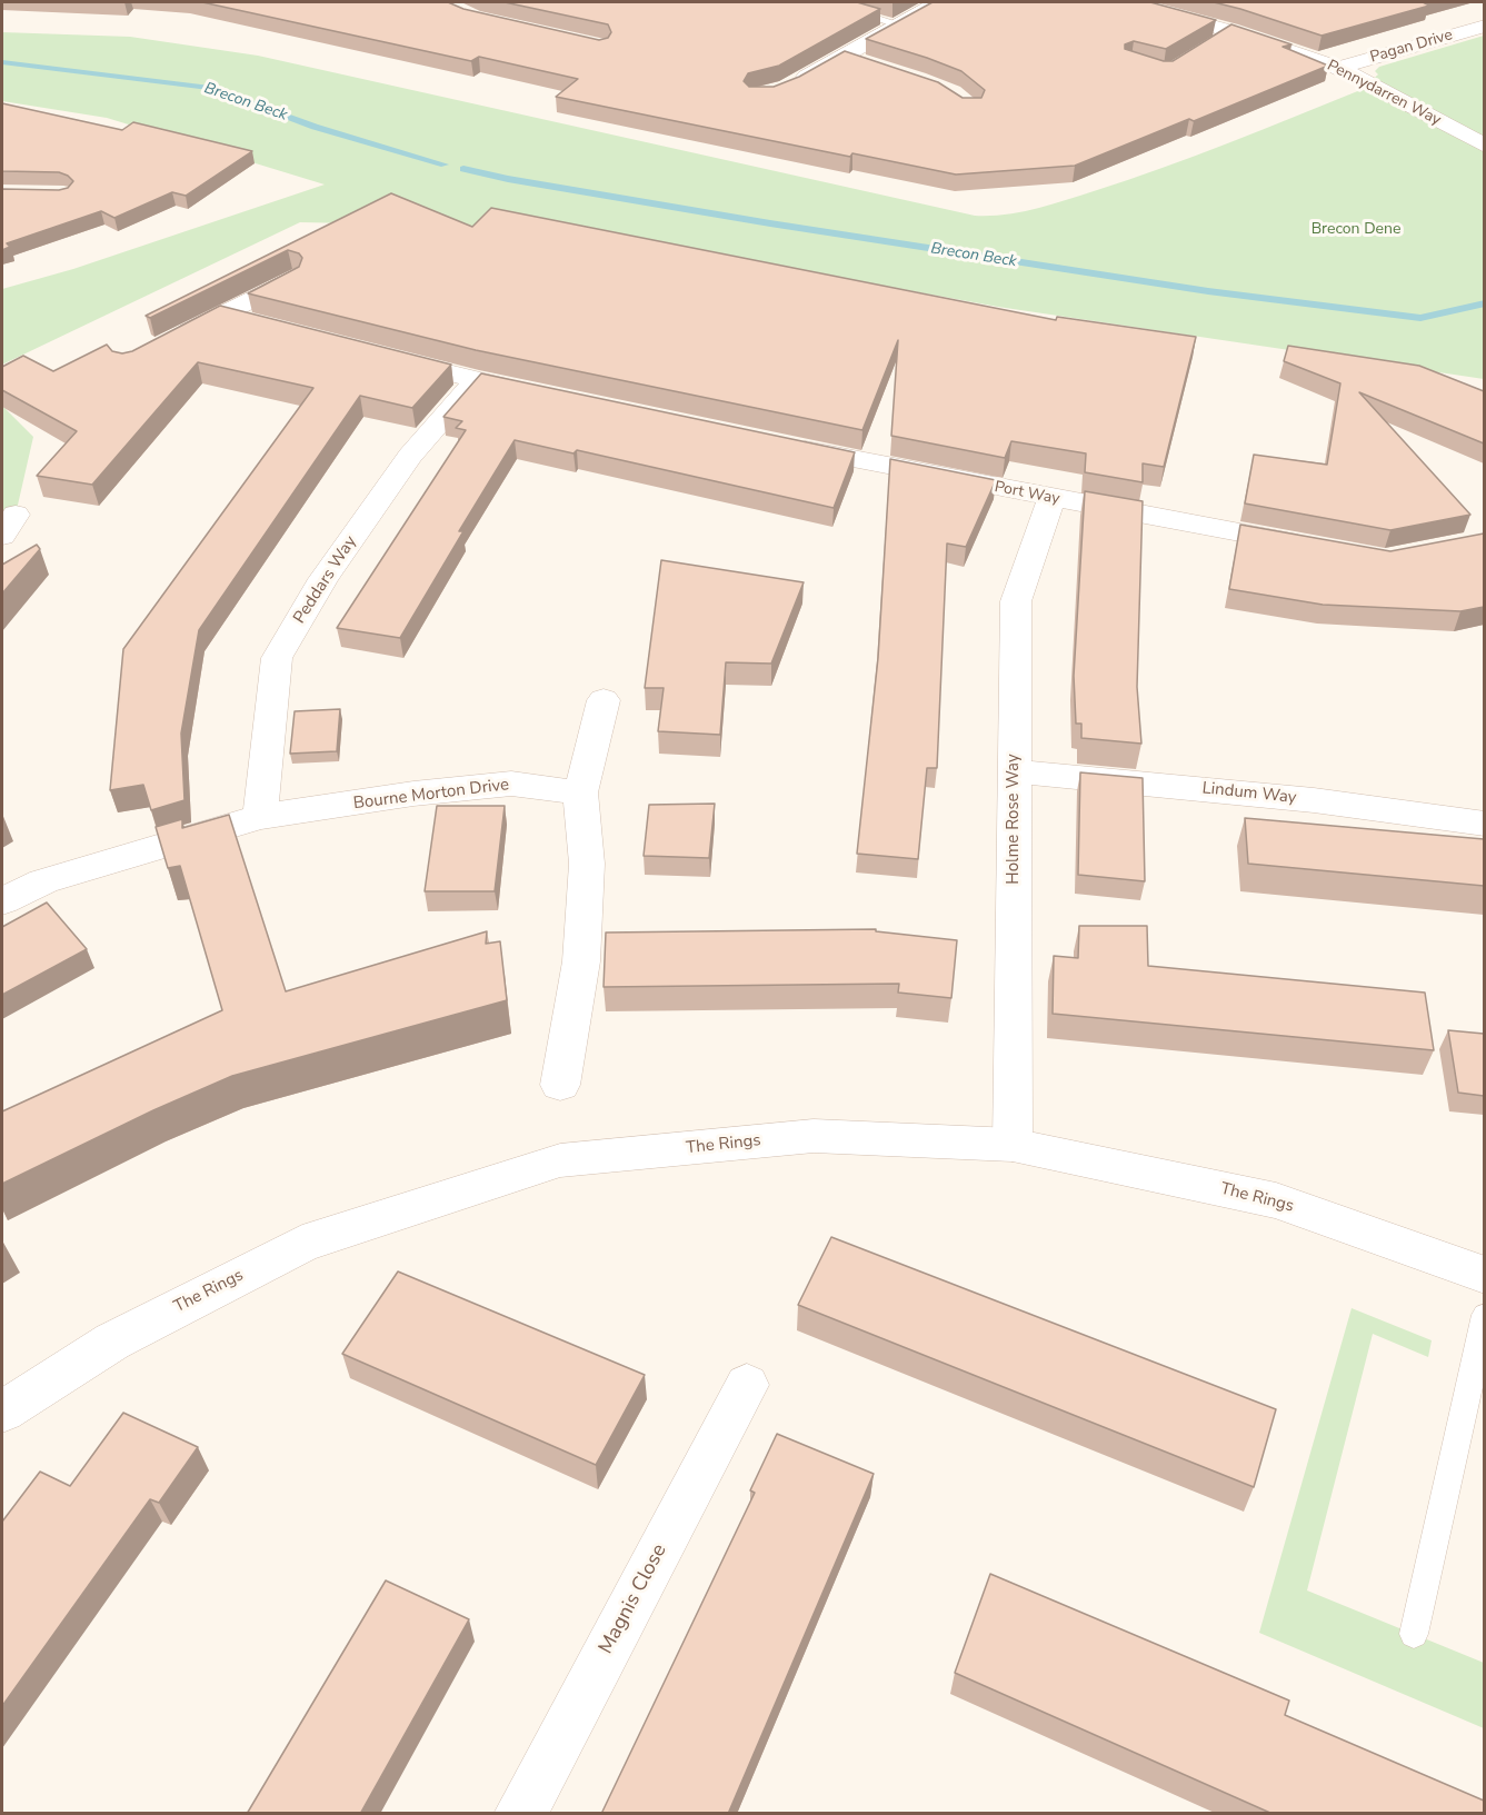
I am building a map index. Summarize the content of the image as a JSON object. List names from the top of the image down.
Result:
{
  "streets": {
    "street": [
      "Pagan Drive",
      "Pennydarren Way",
      "Port Way",
      "Peddars Way",
      "Lindum Way",
      "Bourne Morton Drive",
      "Holme Rose Way",
      "The Rings",
      "Magnis Close"
    ]
  },
  "crossings": [
    ["Pagan Drive", "Pennydarren Way"],
    ["Port Way", "Holme Rose Way"],
    ["Peddars Way", "Bourne Morton Drive"],
    ["Lindum Way", "Holme Rose Way"],
    ["Holme Rose Way", "The Rings"]
  ],
  "water": ["Brecon Beck"],
  "parks": ["Brecon Dene"]
}
